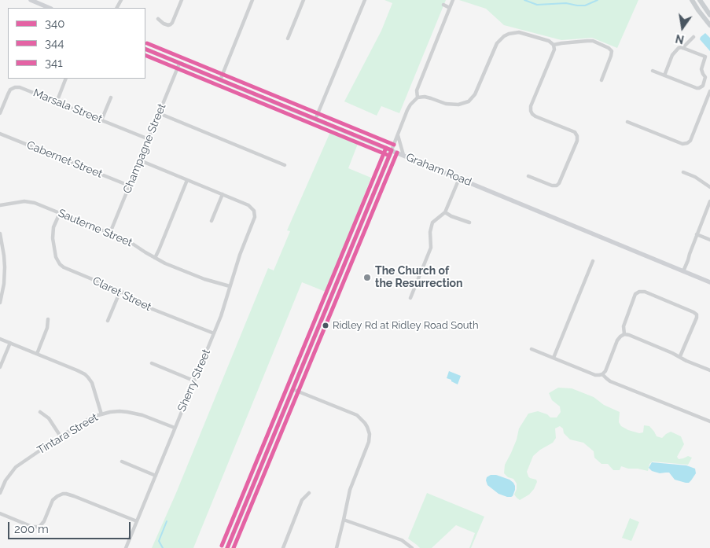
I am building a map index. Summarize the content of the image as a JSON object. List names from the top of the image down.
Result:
{
  "streets": {
    "street": [
      "Marsala Street",
      "Champagne Street",
      "Cabernet Street",
      "Graham Road",
      "Sauterne Street",
      "Claret Street",
      "Sherry Street",
      "Tintara Street"
    ]
  },
  "crossings": [
    ["Marsala Street", "Champagne Street"],
    ["Champagne Street", "Cabernet Street"],
    ["Champagne Street", "Graham Road"],
    ["Champagne Street", "Sauterne Street"],
    ["Sauterne Street", "Claret Street"],
    ["Sauterne Street", "Sherry Street"],
    ["Claret Street", "Sherry Street"],
    ["Sherry Street", "Tintara Street"]
  ],
  "places": ["The Church of the Resurrection", "Ridley Rd at Ridley Road South"],
  "lines": ["transit line 341", "transit line 340", "transit line 344"],
  "legend": ["340", "344", "341"],
  "scale_bar": "200 m",
  "north": "bottom"
}
